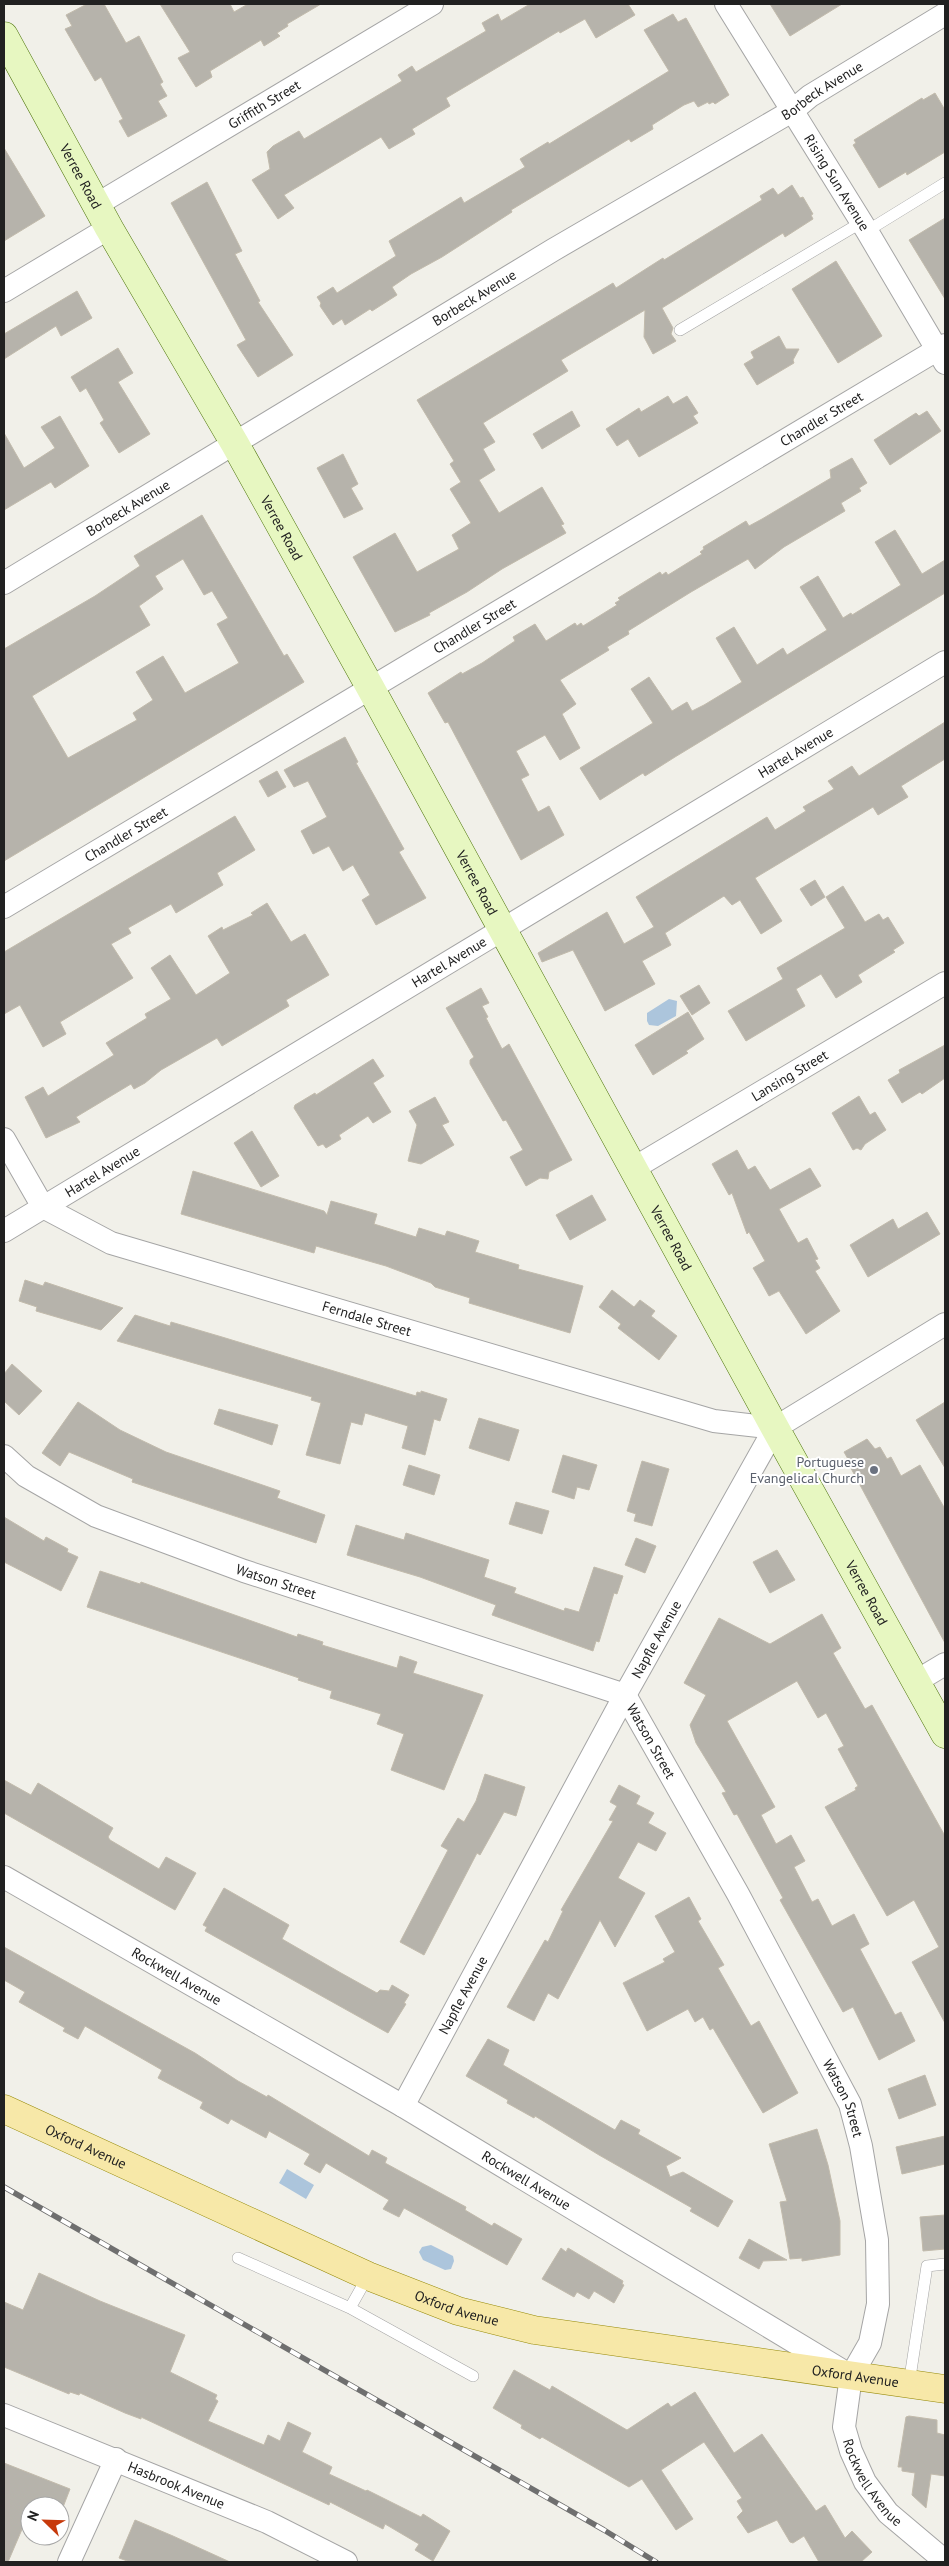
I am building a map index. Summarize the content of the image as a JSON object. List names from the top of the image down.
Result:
{
  "streets": {
    "main road": ["Verree Road", "Oxford Avenue"],
    "street": [
      "Borbeck Avenue",
      "Griffith Street",
      "Rising Sun Avenue",
      "Chandler Street",
      "Hartel Avenue",
      "Lansing Street",
      "Ferndale Street",
      "Watson Street",
      "Napfle Avenue",
      "Rockwell Avenue",
      "Hasbrook Avenue"
    ]
  },
  "crossings": [
    ["Borbeck Avenue", "Verree Road"],
    ["Borbeck Avenue", "Rising Sun Avenue"],
    ["Griffith Street", "Verree Road"],
    ["Verree Road", "Chandler Street"],
    ["Verree Road", "Hartel Avenue"],
    ["Verree Road", "Lansing Street"],
    ["Verree Road", "Ferndale Street"],
    ["Verree Road", "Napfle Avenue"],
    ["Rising Sun Avenue", "Chandler Street"],
    ["Hartel Avenue", "Ferndale Street"],
    ["Ferndale Street", "Napfle Avenue"],
    ["Watson Street", "Napfle Avenue"],
    ["Watson Street", "Rockwell Avenue"],
    ["Watson Street", "Oxford Avenue"],
    ["Napfle Avenue", "Rockwell Avenue"],
    ["Rockwell Avenue", "Oxford Avenue"]
  ],
  "places": ["Portuguese Evangelical Church"],
  "north": "top left"
}
